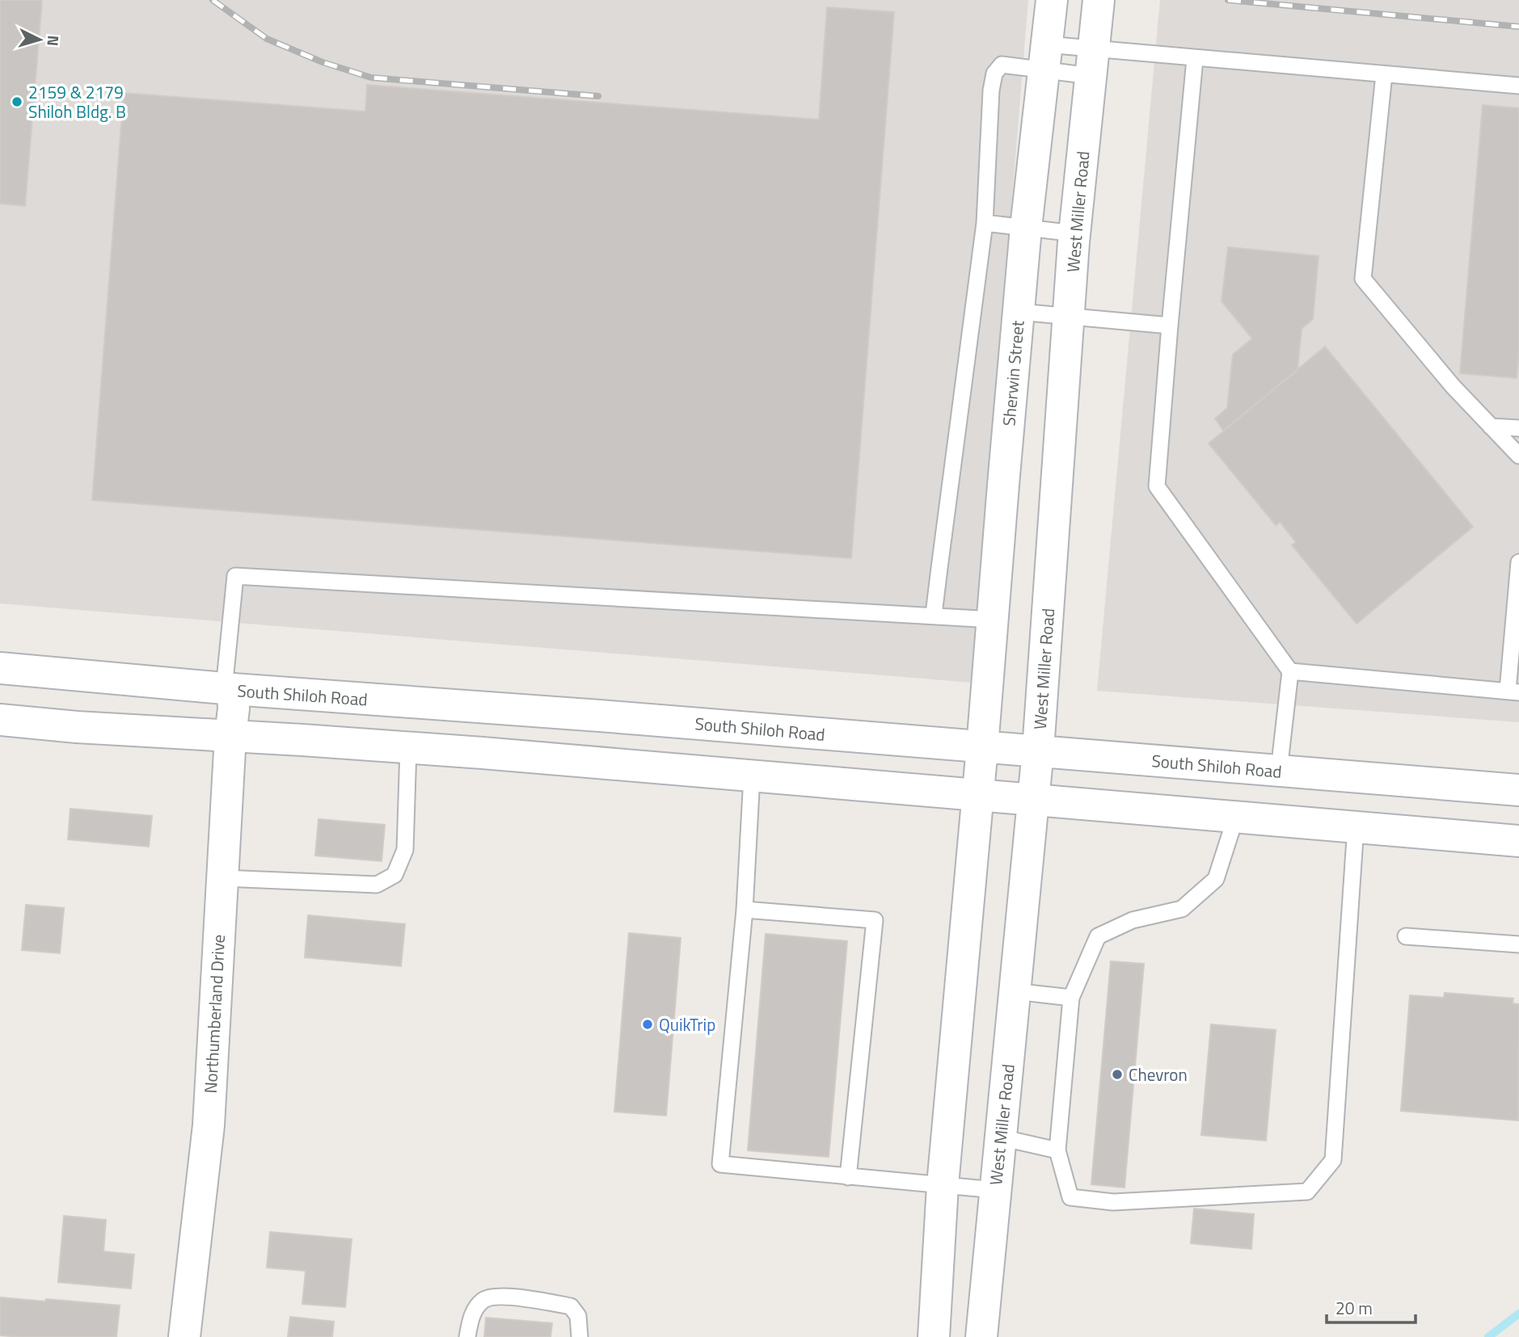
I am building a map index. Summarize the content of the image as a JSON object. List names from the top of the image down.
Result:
{
  "streets": {
    "main road": [
      "West Miller Road",
      "Sherwin Street",
      "South Shiloh Road",
      "Northumberland Drive"
    ]
  },
  "crossings": [
    ["West Miller Road", "South Shiloh Road"],
    ["Sherwin Street", "South Shiloh Road"],
    ["South Shiloh Road", "Northumberland Drive"]
  ],
  "places": ["2159 & 2179 Shiloh Bldg. B", "QuikTrip", "Chevron"],
  "scale_bar": "20 m",
  "north": "right"
}
